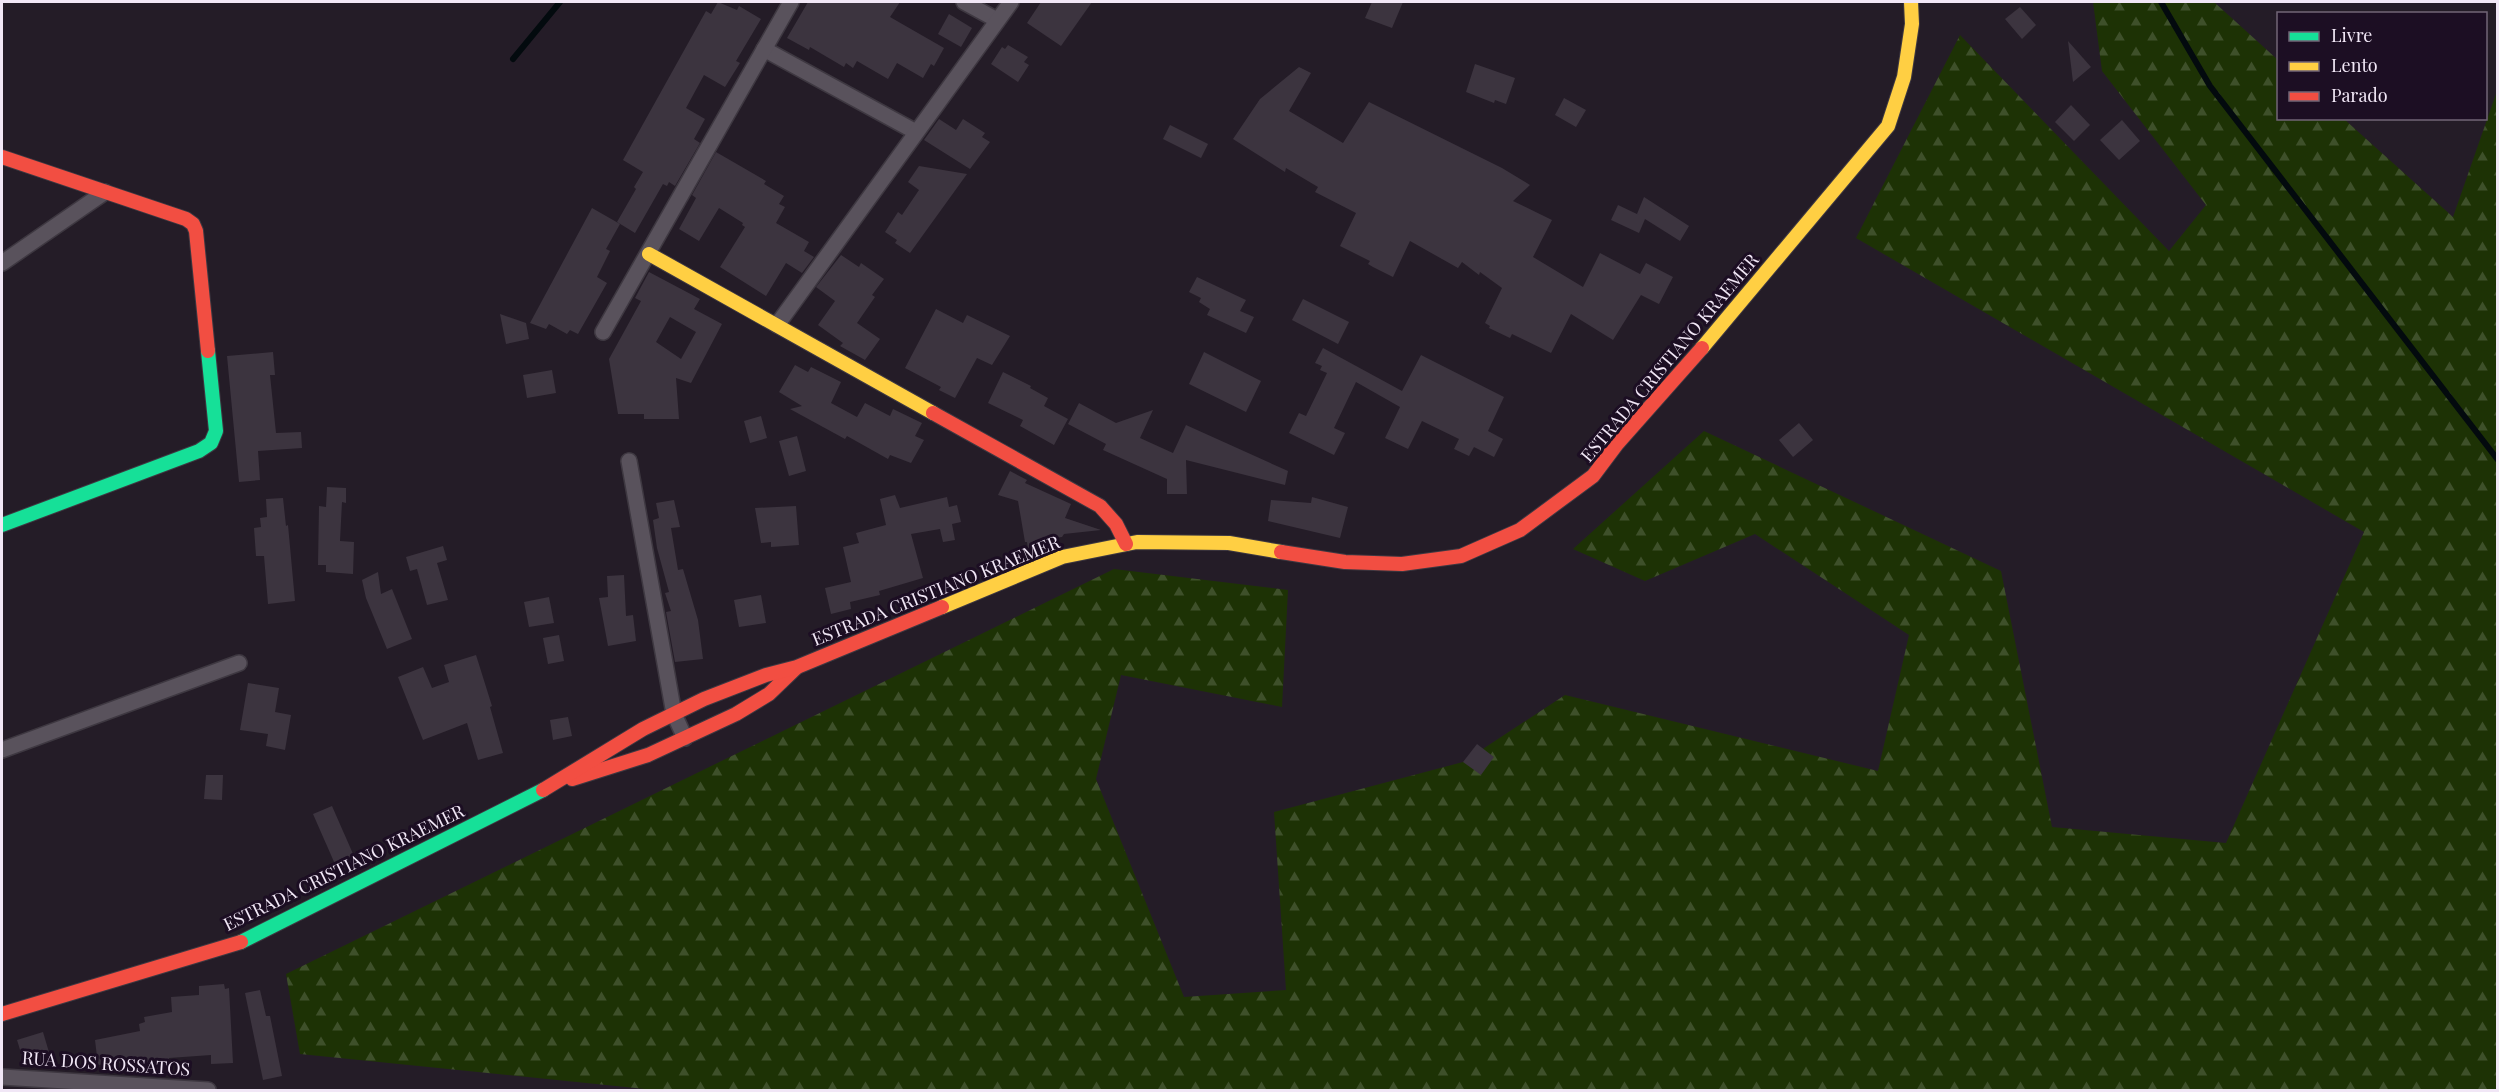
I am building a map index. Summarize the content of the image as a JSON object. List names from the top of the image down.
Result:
{
  "streets": {
    "main road": ["ESTRADA CRISTIANO KRAEMER"],
    "street": ["RUA DOS ROSSATOS"]
  },
  "legend": ["Livre", "Lento", "Parado"]
}
